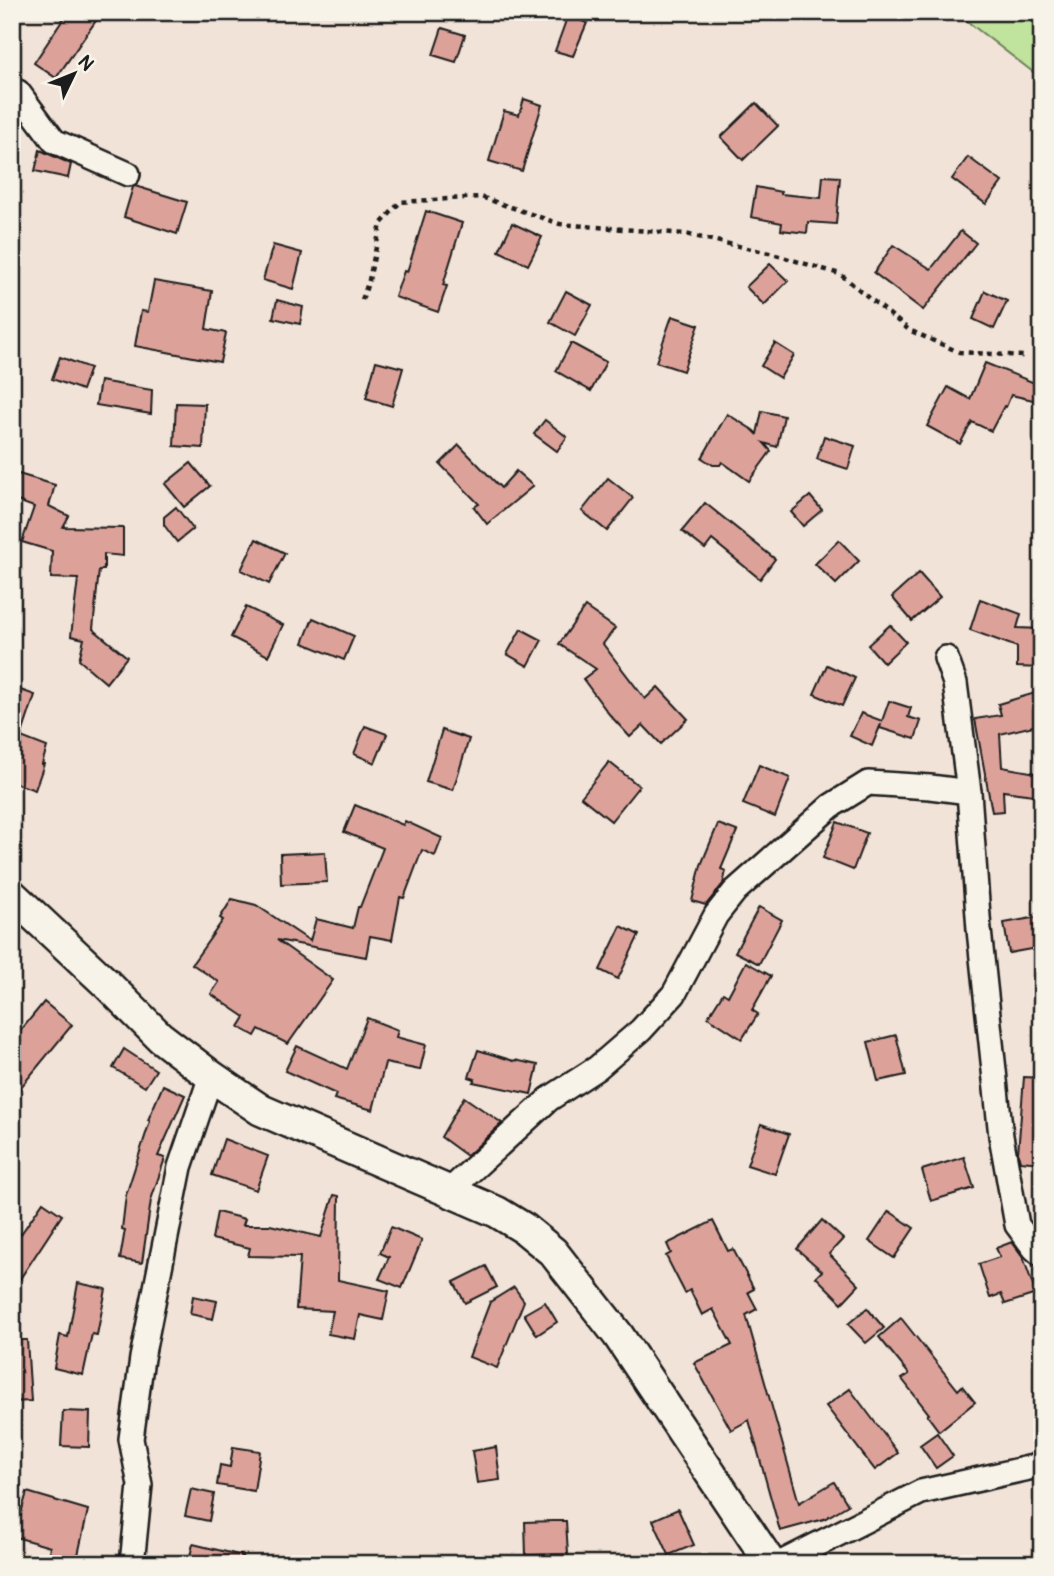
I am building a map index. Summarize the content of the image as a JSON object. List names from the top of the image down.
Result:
{
  "north": "top right"
}
